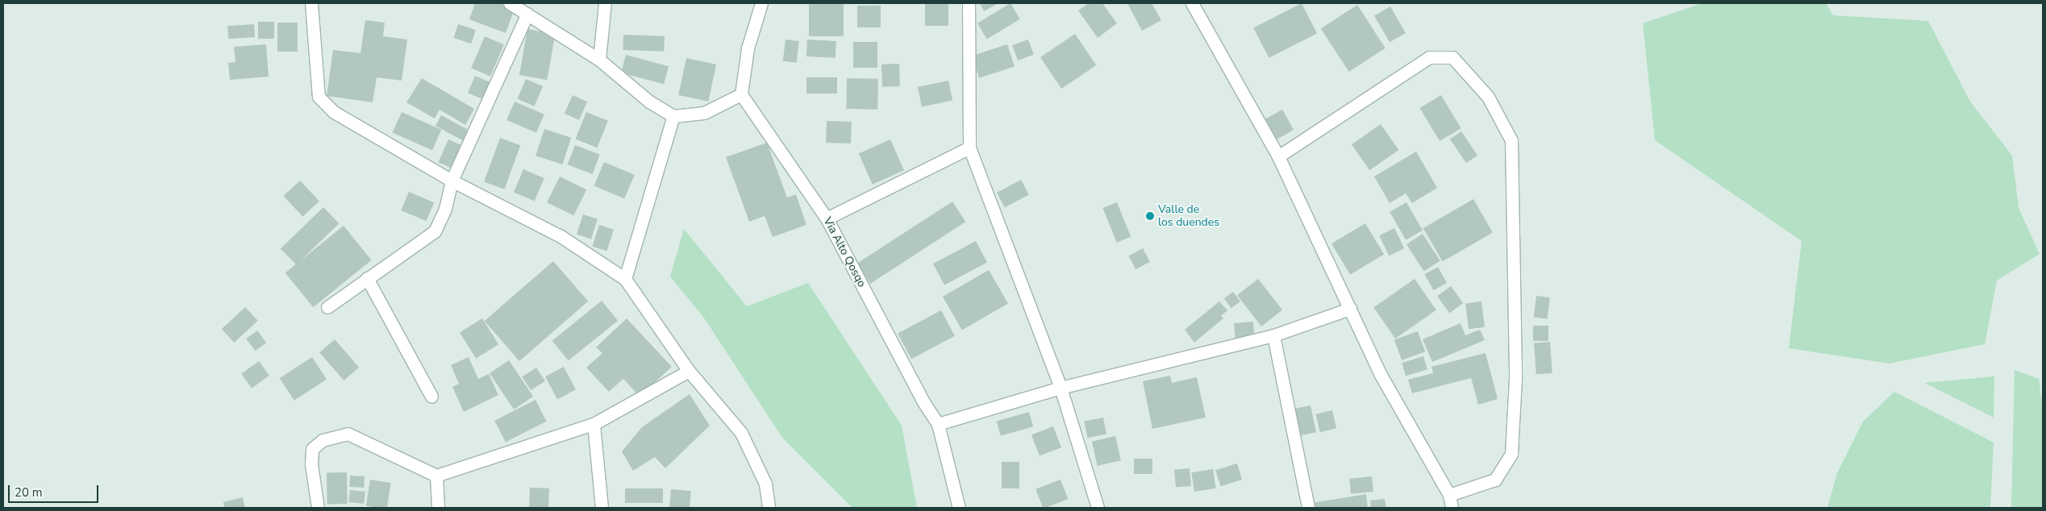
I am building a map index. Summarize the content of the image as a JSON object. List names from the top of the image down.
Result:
{
  "streets": {
    "street": ["Via Alto Qosqo"]
  },
  "places": ["Valle de los duendes"],
  "scale_bar": "20 m"
}
